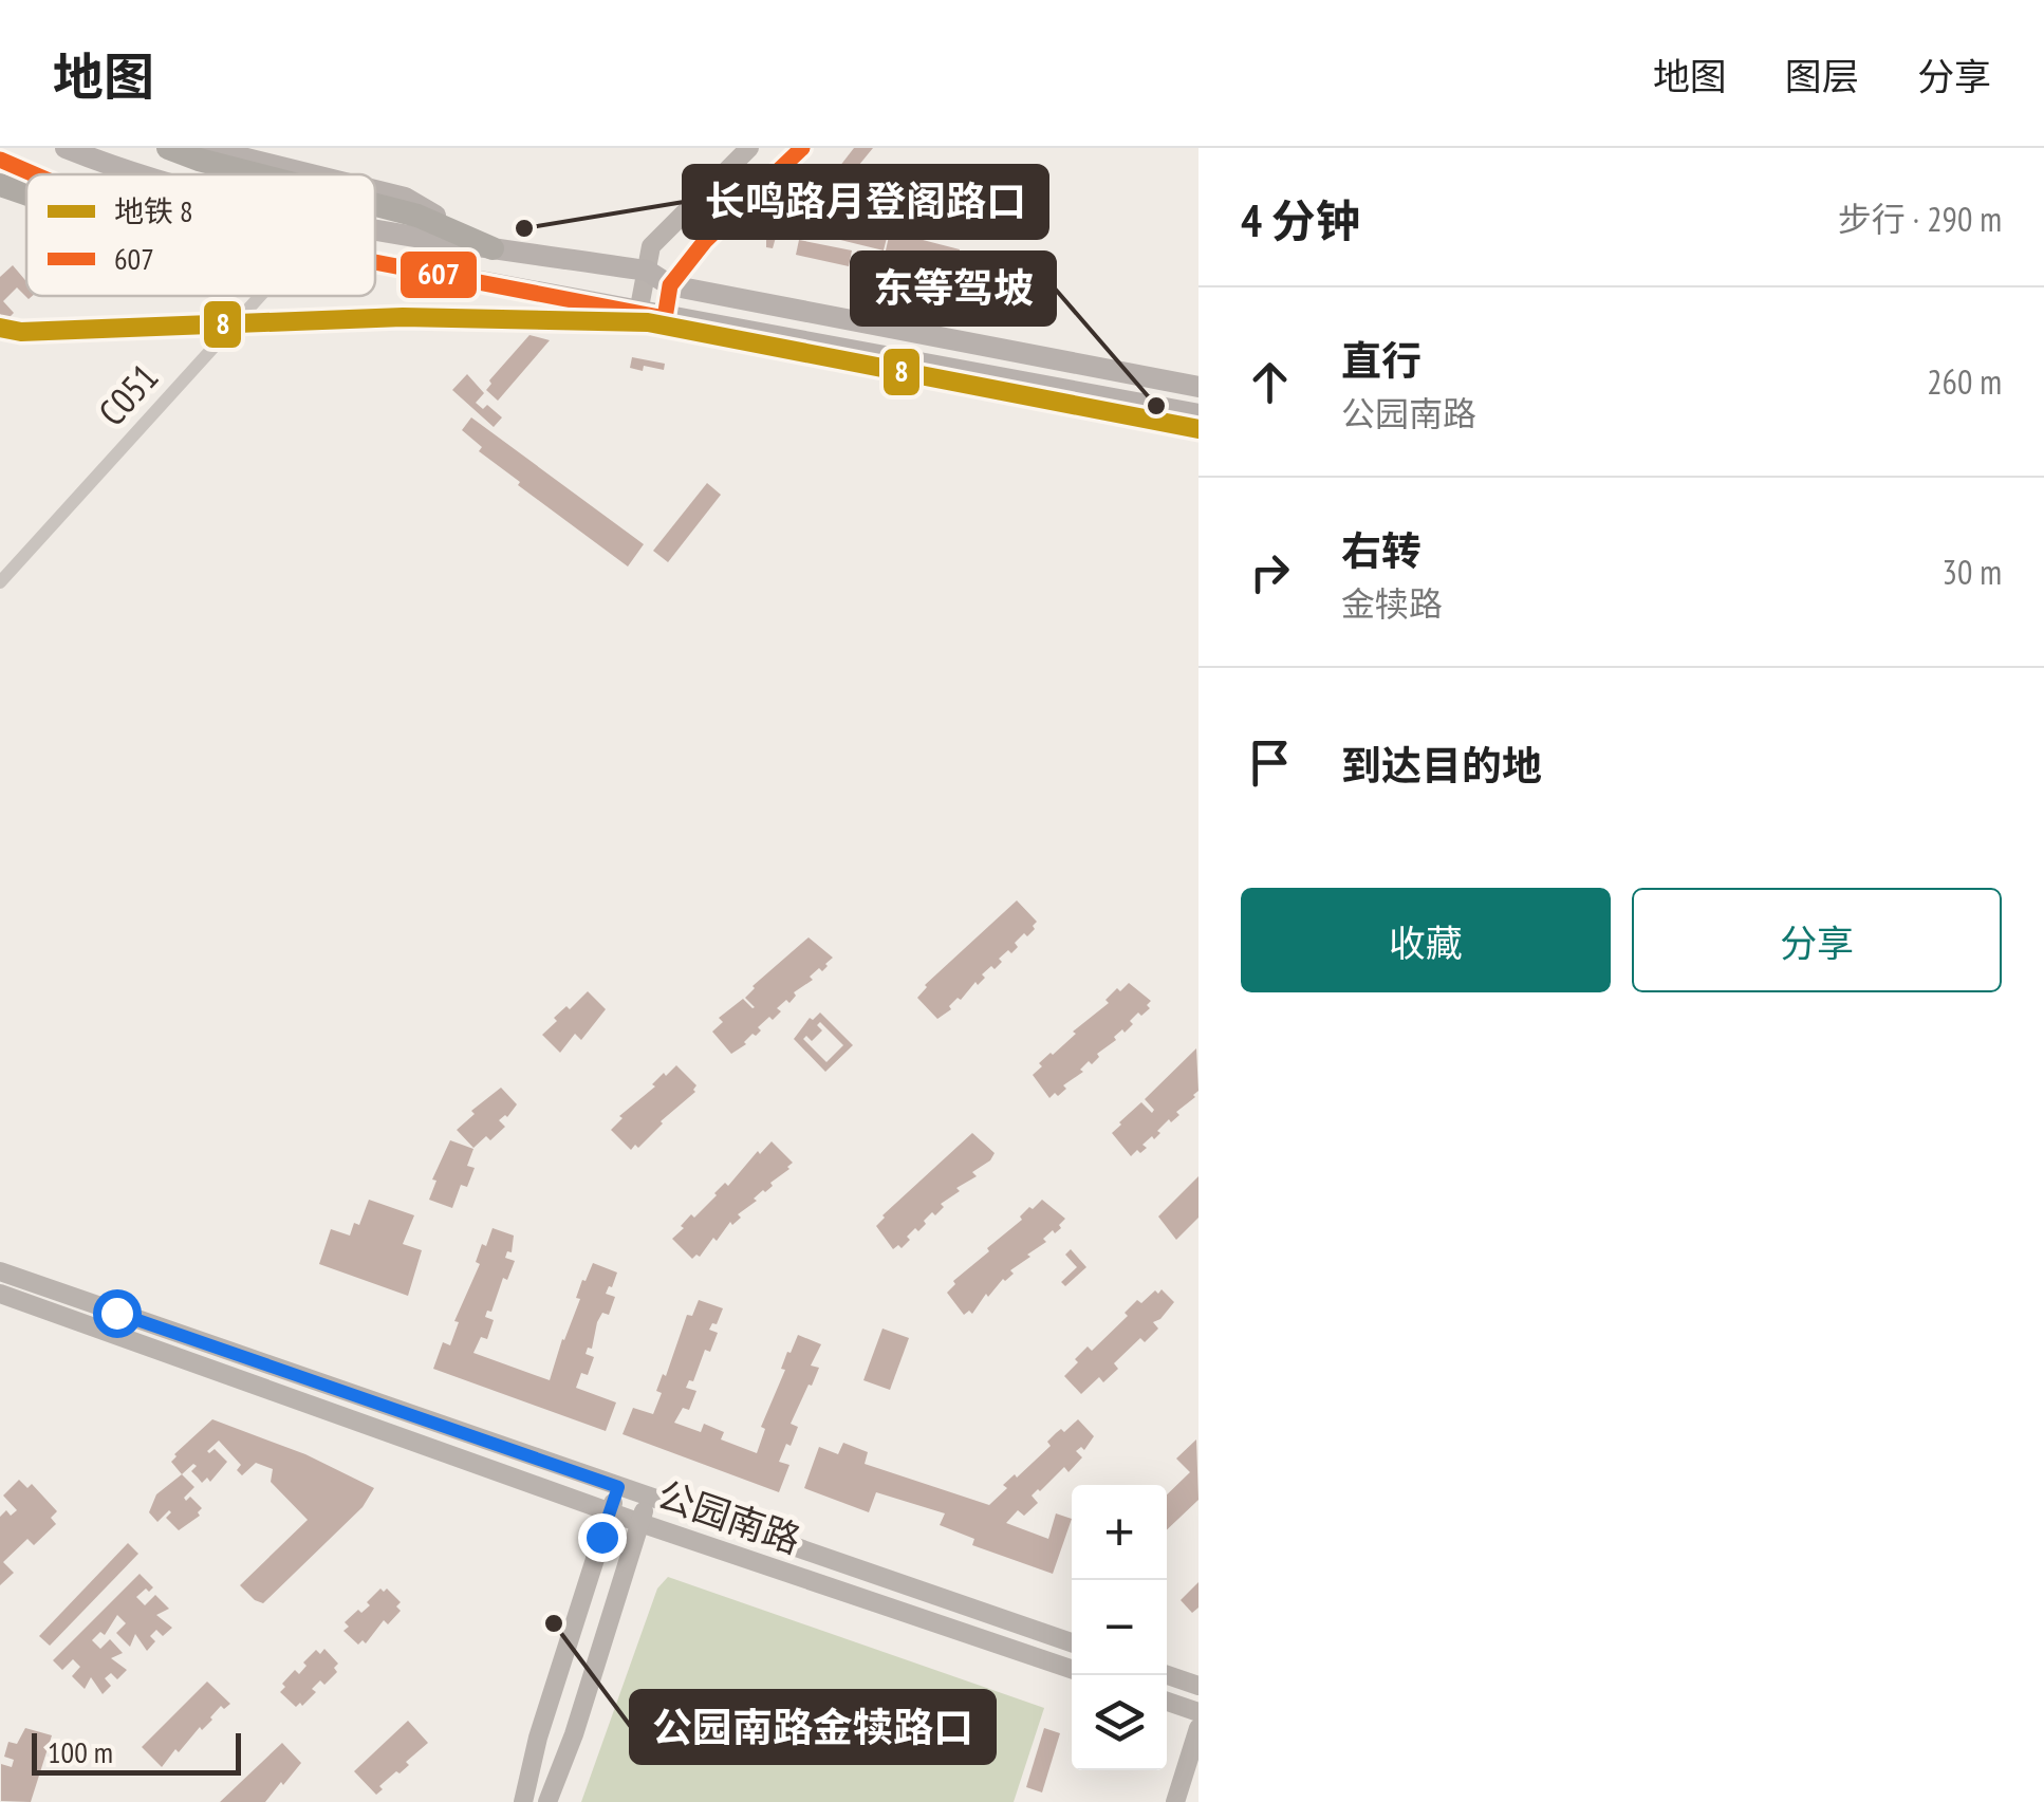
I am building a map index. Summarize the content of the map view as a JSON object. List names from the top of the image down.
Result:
{
  "streets": {
    "main road": ["公园南路"],
    "street": ["C051"]
  },
  "places": ["长鸣路月登阁路口", "东等驾坡", "公园南路金犊路口"],
  "lines": ["transit line 607", "metro line 8"],
  "legend": ["地铁 8", "607"],
  "scale_bar": "100 m",
  "page": {
    "header": "地图",
    "nav": ["地图", "图层", "分享"],
    "heading": ["4 分钟", "步行 · 290 m"],
    "list": [
      ["直行", "公园南路", "260 m"],
      ["右转", "金犊路", "30 m"],
      "到达目的地"
    ],
    "buttons": ["收藏", "分享"],
    "map_buttons": ["+", "−"],
    "scale": "100 m"
  }
}
